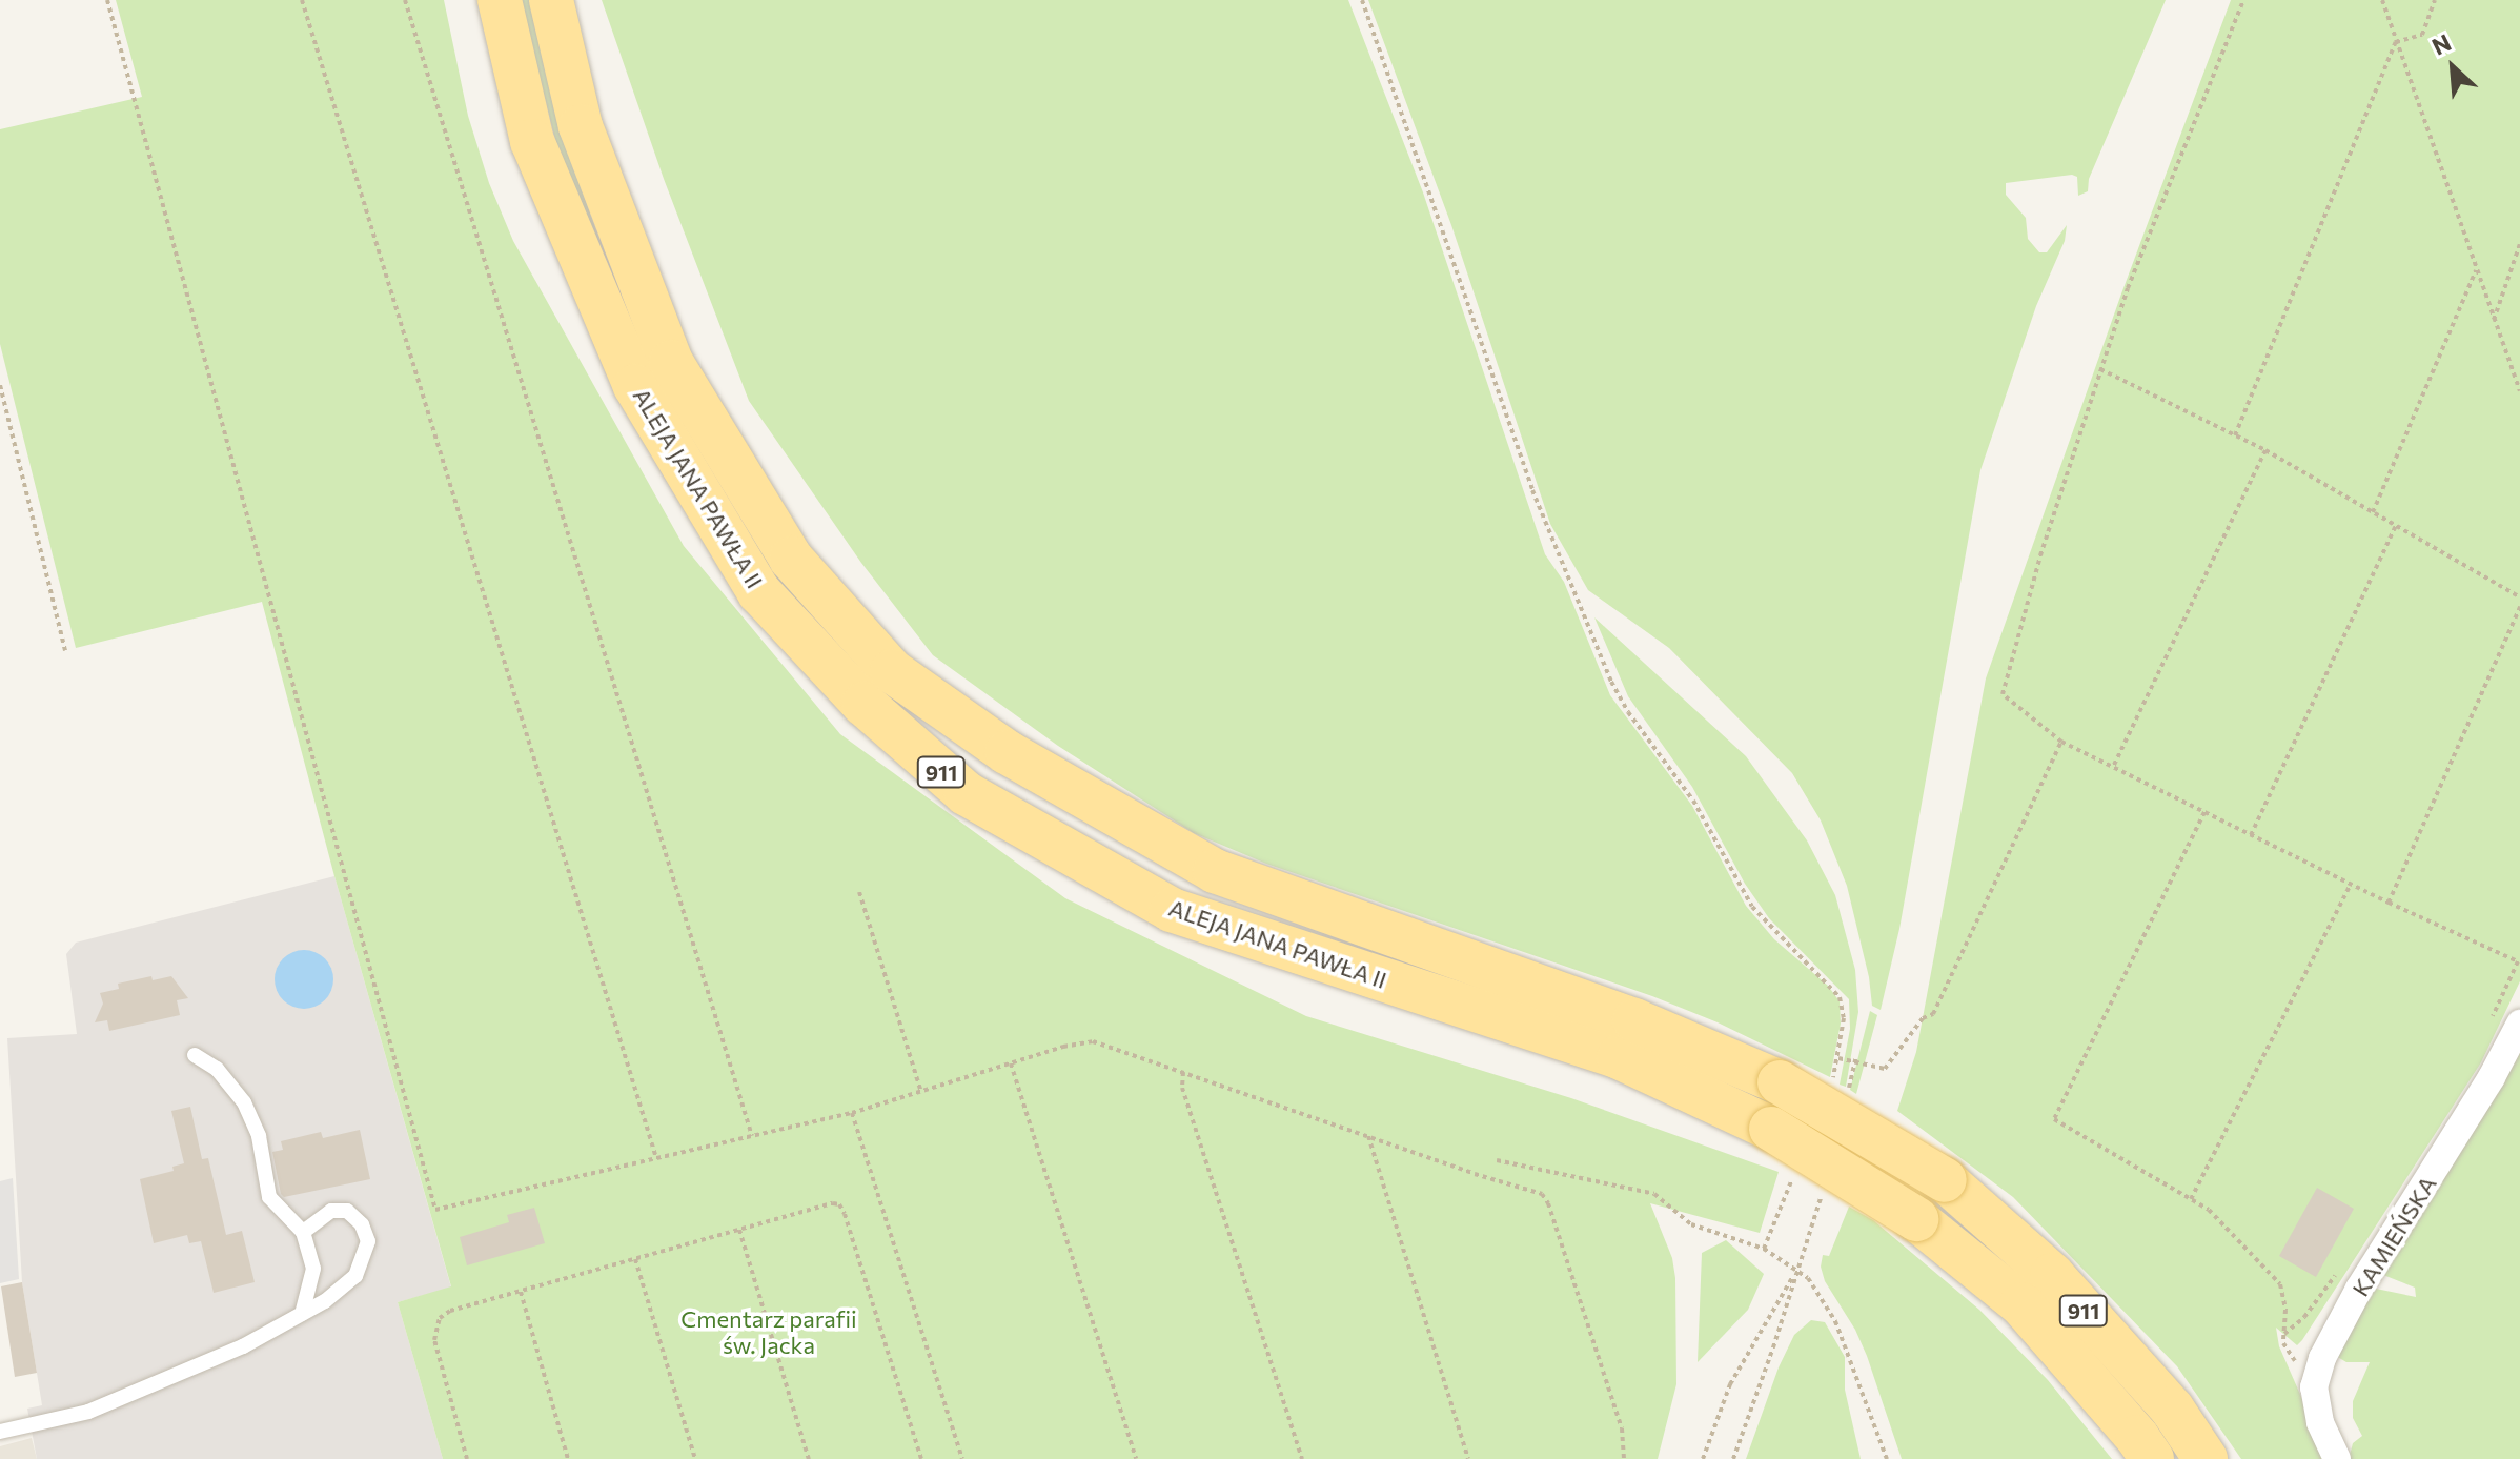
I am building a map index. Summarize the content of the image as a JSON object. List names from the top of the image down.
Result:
{
  "streets": {
    "main road": ["ALEJA JANA PAWŁA II", "911"],
    "street": ["KAMIEŃSKA"]
  },
  "parks": ["Cmentarz parafii św. Jacka"],
  "north": "top left"
}
